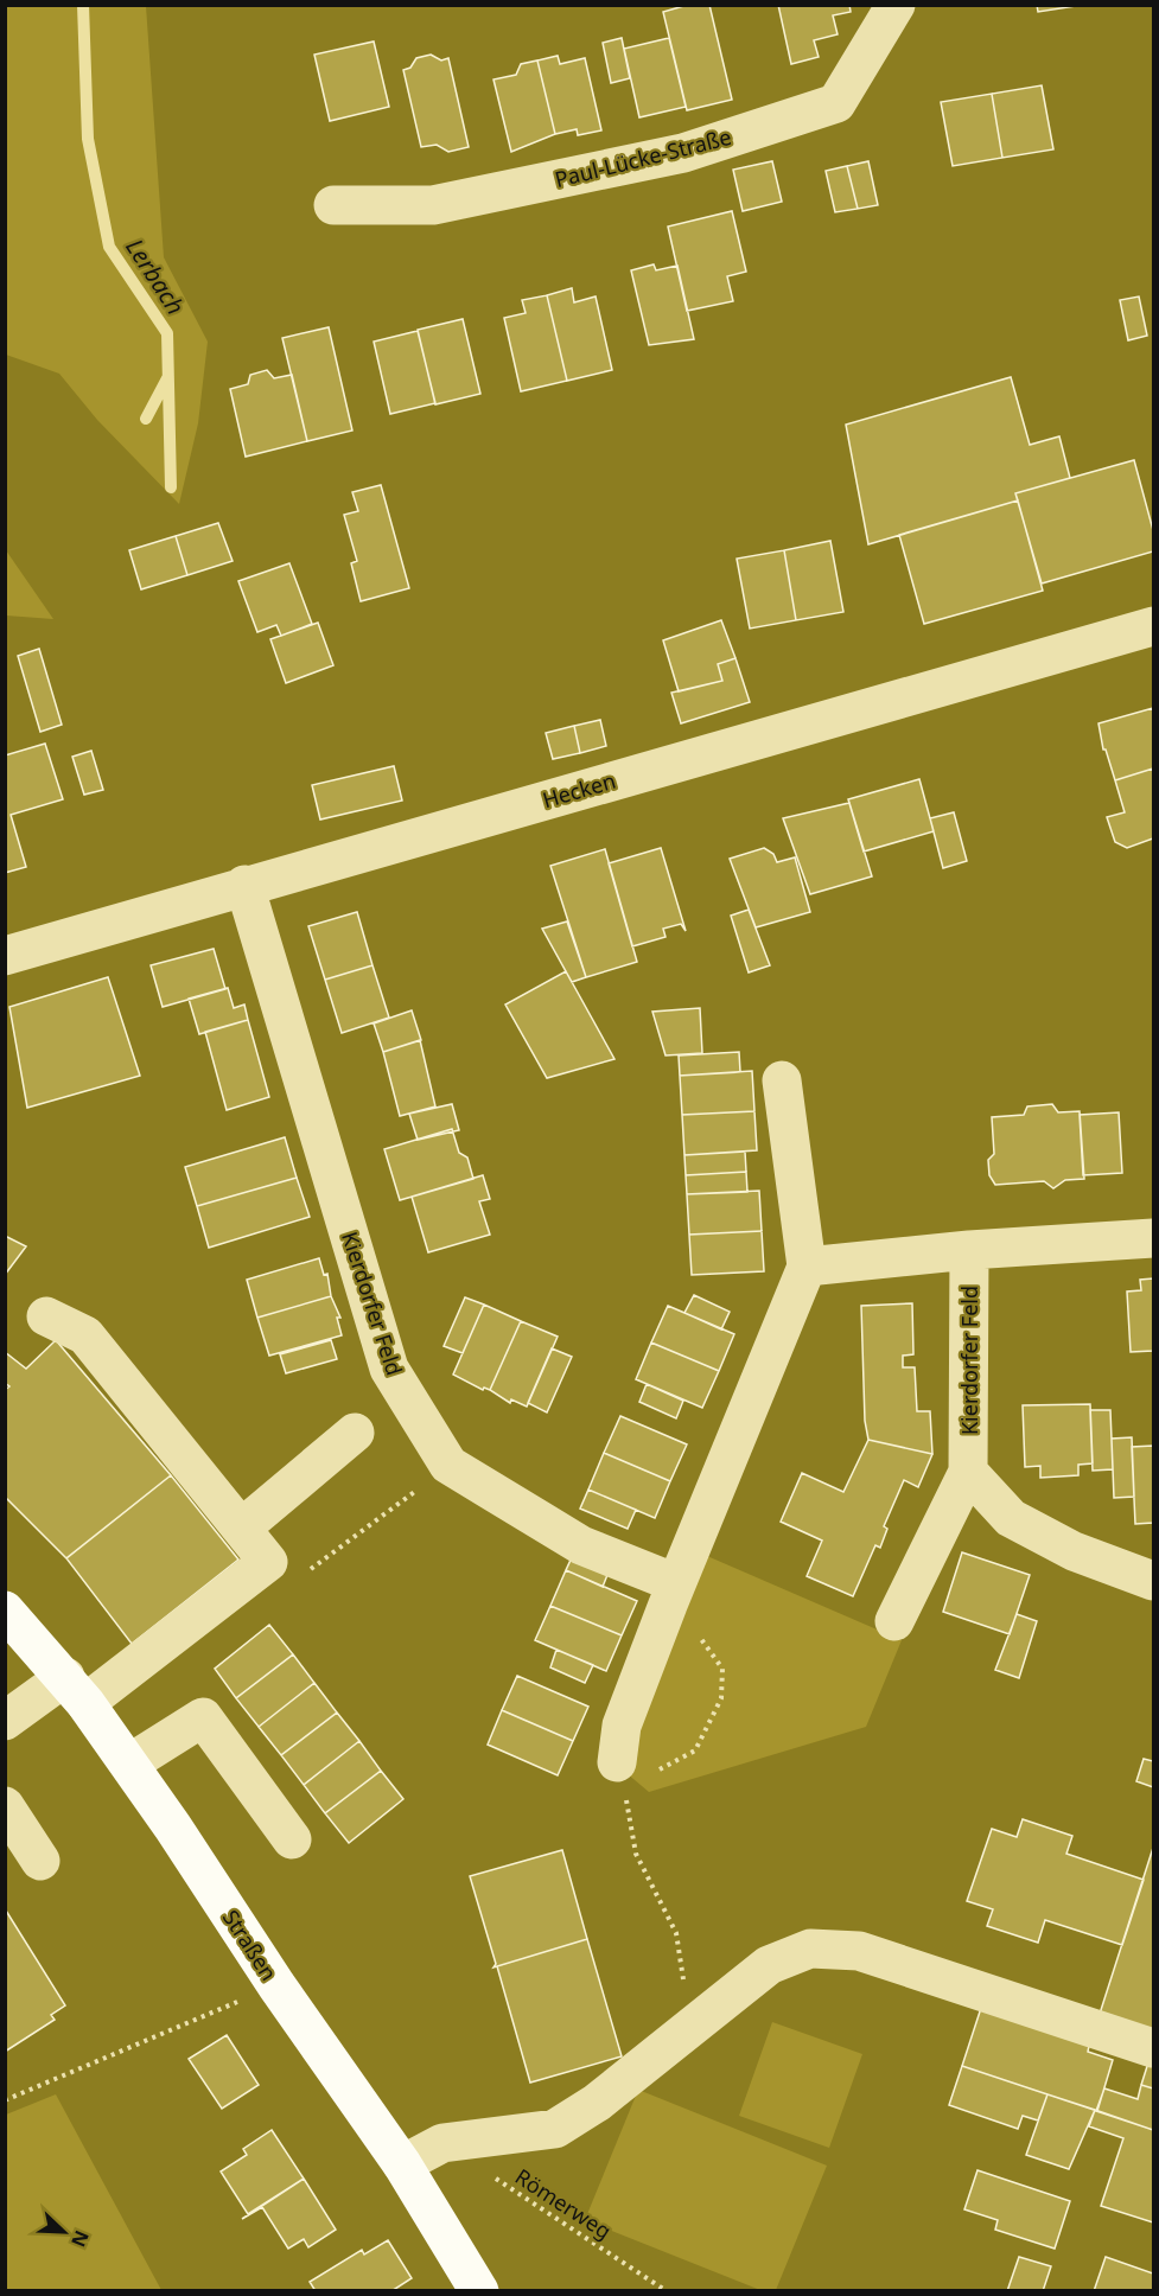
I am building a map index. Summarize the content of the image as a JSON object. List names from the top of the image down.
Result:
{
  "streets": {
    "main road": ["Straßen"],
    "street": ["Paul-Lücke-Straße", "Hecken", "Kierdorfer Feld"],
    "path": ["Römerweg"]
  },
  "crossings": [
    ["Hecken", "Kierdorfer Feld"]
  ],
  "water": ["Lerbach"],
  "north": "bottom right"
}
